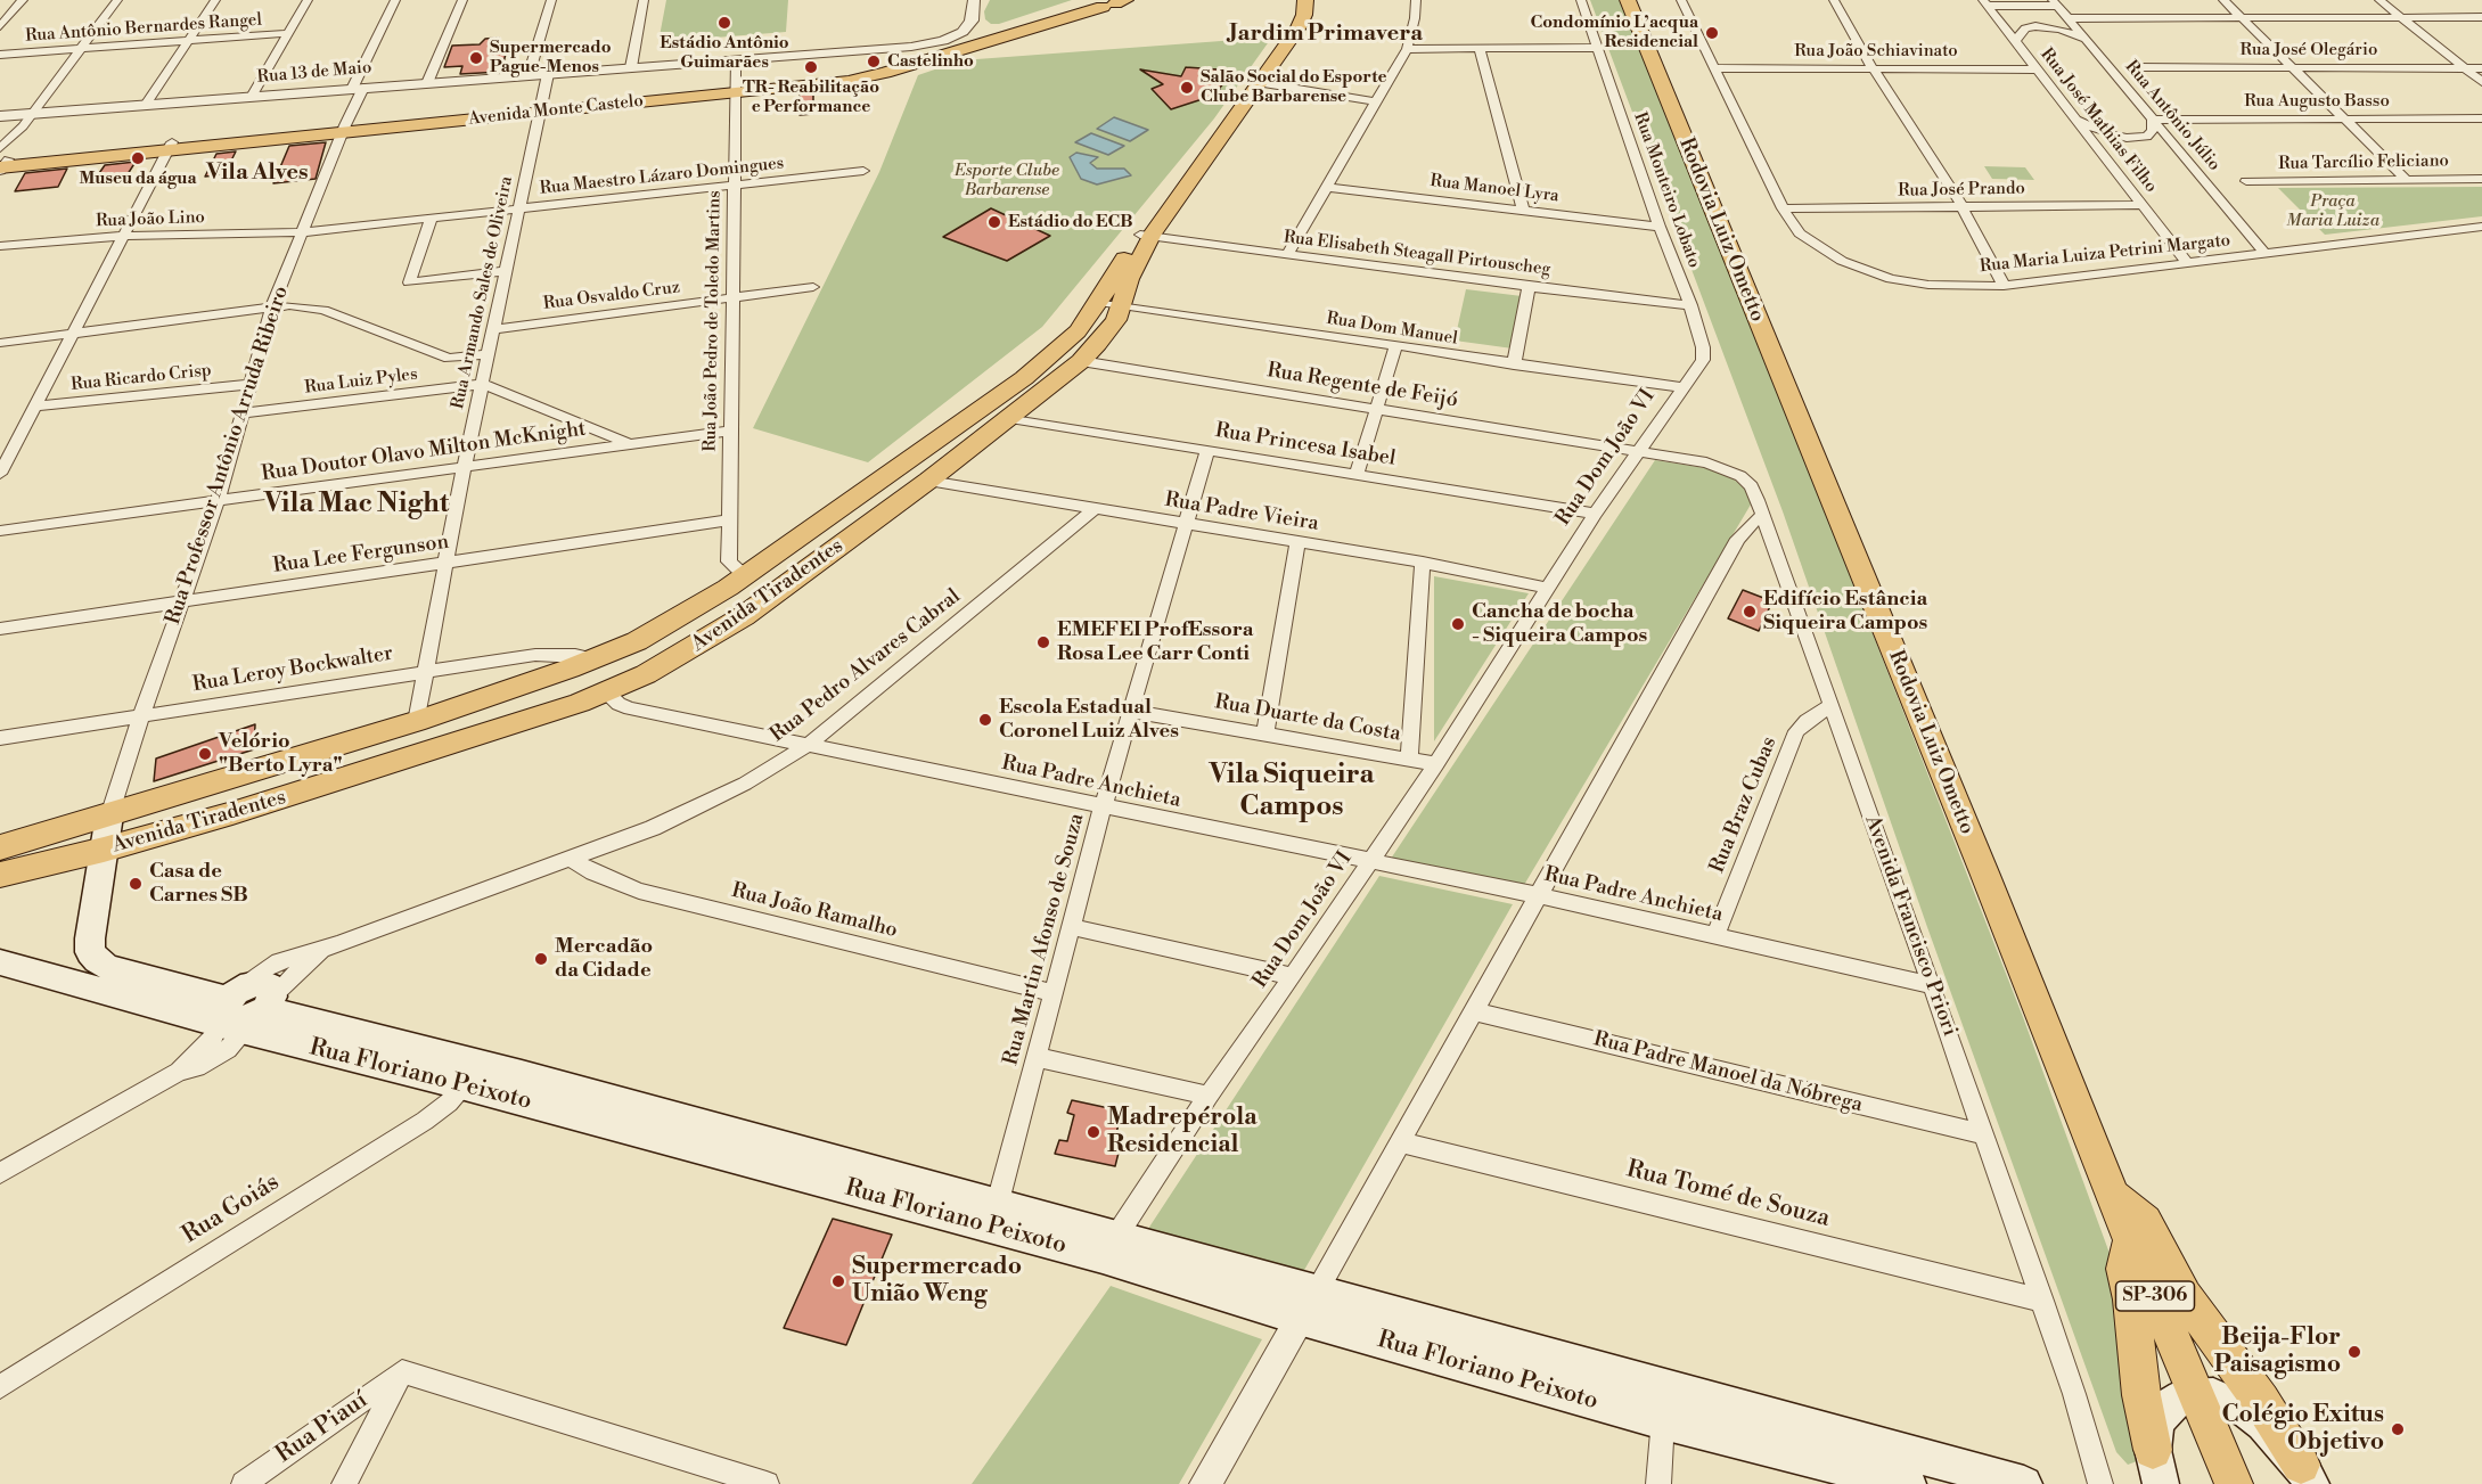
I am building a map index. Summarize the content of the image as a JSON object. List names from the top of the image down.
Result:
{
  "streets": {
    "main road": [
      "Avenida Monte Castelo",
      "Rodovia Luiz Ometto",
      "Rua Professor Antônio Arruda Ribeiro",
      "Avenida Tiradentes",
      "Rua Floriano Peixoto",
      "SP-306"
    ],
    "street": [
      "Rua Antônio Bernardes Rangel",
      "Rua José Olegário",
      "Rua João Schiavinato",
      "Rua 13 de Maio",
      "Rua Augusto Basso",
      "Rua Antônio Júlio",
      "Rua José Mathias Filho",
      "Rua Tarcílio Feliciano",
      "Rua Maestro Lázaro Domingues",
      "Rua Manoel Lyra",
      "Rua Monteiro Lobato",
      "Rua José Prando",
      "Rua João Lino",
      "Rua Elisabeth Steagall Pirtouscheg",
      "Rua Maria Luiza Petrini Margato",
      "Rua Armando Sales de Oliveira",
      "Rua Osvaldo Cruz",
      "Rua João Pedro de Toledo Martins",
      "Rua Dom Manuel",
      "Rua Ricardo Crisp",
      "Rua Luiz Pyles",
      "Rua Regente de Feijó",
      "Rua Princesa Isabel",
      "Rua Doutor Olavo Milton McKnight",
      "Rua Dom João VI",
      "Rua Padre Vieira",
      "Rua Lee Fergunson",
      "Rua Pedro Alvares Cabral",
      "Rua Leroy Bockwalter",
      "Rua Duarte da Costa",
      "Rua Padre Anchieta",
      "Rua Braz Cubas",
      "Rua João Ramalho",
      "Avenida Francisco Priori",
      "Rua Martin Afonso de Souza",
      "Rua Padre Manoel da Nóbrega",
      "Rua Tomé de Souza",
      "Rua Goiás",
      "Rua Piauí"
    ]
  },
  "crossings": [
    ["Rua João Schiavinato", "Rua José Mathias Filho"],
    ["Rua João Schiavinato", "Rua Maria Luiza Petrini Margato"],
    ["Rua 13 de Maio", "Avenida Monte Castelo"],
    ["Rua 13 de Maio", "Rua Armando Sales de Oliveira"],
    ["Rua 13 de Maio", "Rua João Pedro de Toledo Martins"],
    ["Rua 13 de Maio", "Rua Professor Antônio Arruda Ribeiro"],
    ["Rua Augusto Basso", "Rua Antônio Júlio"],
    ["Avenida Monte Castelo", "Rua Armando Sales de Oliveira"],
    ["Avenida Monte Castelo", "Rua João Pedro de Toledo Martins"],
    ["Avenida Monte Castelo", "Rua Professor Antônio Arruda Ribeiro"],
    ["Rua Antônio Júlio", "Rua Maria Luiza Petrini Margato"],
    ["Rua José Mathias Filho", "Rua José Prando"],
    ["Rua José Mathias Filho", "Rua Maria Luiza Petrini Margato"],
    ["Rua Maestro Lázaro Domingues", "Rua João Lino"],
    ["Rua Maestro Lázaro Domingues", "Rua Armando Sales de Oliveira"],
    ["Rua Maestro Lázaro Domingues", "Rua João Pedro de Toledo Martins"],
    ["Rua Maestro Lázaro Domingues", "Rua Professor Antônio Arruda Ribeiro"],
    ["Rua Manoel Lyra", "Rua Monteiro Lobato"],
    ["Rua Monteiro Lobato", "Rua Elisabeth Steagall Pirtouscheg"],
    ["Rua Monteiro Lobato", "Rua Dom Manuel"],
    ["Rua Monteiro Lobato", "Rua Dom João VI"],
    ["Rua José Prando", "Rua Maria Luiza Petrini Margato"],
    ["Rua João Lino", "Rua Professor Antônio Arruda Ribeiro"],
    ["Rua Elisabeth Steagall Pirtouscheg", "Avenida Tiradentes"],
    ["Rua Armando Sales de Oliveira", "Rua Osvaldo Cruz"],
    ["Rua Armando Sales de Oliveira", "Rua Luiz Pyles"],
    ["Rua Armando Sales de Oliveira", "Rua Doutor Olavo Milton McKnight"],
    ["Rua Armando Sales de Oliveira", "Rua Lee Fergunson"],
    ["Rua Armando Sales de Oliveira", "Avenida Tiradentes"],
    ["Rua Armando Sales de Oliveira", "Rua Leroy Bockwalter"],
    ["Rua Osvaldo Cruz", "Rua João Pedro de Toledo Martins"],
    ["Rua João Pedro de Toledo Martins", "Rua Doutor Olavo Milton McKnight"],
    ["Rua João Pedro de Toledo Martins", "Rua Lee Fergunson"],
    ["Rua João Pedro de Toledo Martins", "Avenida Tiradentes"],
    ["Rua Dom Manuel", "Rua Dom João VI"],
    ["Rua Dom Manuel", "Avenida Tiradentes"],
    ["Rua Ricardo Crisp", "Rua Professor Antônio Arruda Ribeiro"],
    ["Rua Luiz Pyles", "Rua Professor Antônio Arruda Ribeiro"],
    ["Rua Regente de Feijó", "Rua Dom João VI"],
    ["Rua Regente de Feijó", "Avenida Tiradentes"],
    ["Rua Regente de Feijó", "Avenida Francisco Priori"],
    ["Rua Princesa Isabel", "Rua Dom João VI"],
    ["Rua Princesa Isabel", "Avenida Tiradentes"],
    ["Rua Princesa Isabel", "Rua Martin Afonso de Souza"],
    ["Rua Doutor Olavo Milton McKnight", "Rua Professor Antônio Arruda Ribeiro"],
    ["Rua Professor Antônio Arruda Ribeiro", "Rua Lee Fergunson"],
    ["Rua Professor Antônio Arruda Ribeiro", "Avenida Tiradentes"],
    ["Rua Professor Antônio Arruda Ribeiro", "Rua Leroy Bockwalter"],
    ["Rua Professor Antônio Arruda Ribeiro", "Rua Floriano Peixoto"],
    ["Rua Dom João VI", "Rua Padre Vieira"],
    ["Rua Dom João VI", "Rua Duarte da Costa"],
    ["Rua Dom João VI", "Rua Padre Anchieta"],
    ["Rua Dom João VI", "Avenida Francisco Priori"],
    ["Rua Dom João VI", "Rua Floriano Peixoto"],
    ["Rua Padre Vieira", "Avenida Tiradentes"],
    ["Rua Padre Vieira", "Rua Pedro Alvares Cabral"],
    ["Rua Padre Vieira", "Rua Martin Afonso de Souza"],
    ["Avenida Tiradentes", "Rua Leroy Bockwalter"],
    ["Avenida Tiradentes", "Rua Padre Anchieta"],
    ["Rua Pedro Alvares Cabral", "Rua Padre Anchieta"],
    ["Rua Pedro Alvares Cabral", "Rua João Ramalho"],
    ["Rua Pedro Alvares Cabral", "Rua Floriano Peixoto"],
    ["Rua Duarte da Costa", "Rua Martin Afonso de Souza"],
    ["Rua Padre Anchieta", "Rua Braz Cubas"],
    ["Rua Padre Anchieta", "Avenida Francisco Priori"],
    ["Rua Padre Anchieta", "Rua Martin Afonso de Souza"],
    ["Rua Braz Cubas", "Avenida Francisco Priori"],
    ["Rua João Ramalho", "Rua Martin Afonso de Souza"],
    ["Avenida Francisco Priori", "Rua Padre Manoel da Nóbrega"],
    ["Avenida Francisco Priori", "Rua Tomé de Souza"],
    ["Rua Martin Afonso de Souza", "Rua Floriano Peixoto"],
    ["Rua Floriano Peixoto", "Rua Goiás"]
  ],
  "districts": [
    "Jardim Primavera",
    "Vila Alves",
    "Vila Mac Night",
    "Vila Siqueira Campos"
  ],
  "parks": ["Esporte Clube Barbarense", "Praça Maria Luiza"],
  "places": [
    "Estádio Antônio Guimarães",
    "Condomínio L’acqua Residencial",
    "Supermercado Pague-Menos",
    "Castelinho",
    "TR- Reabilitação e Performance",
    "Salão Social do Esporte Clube Barbarense",
    "Museu da água",
    "Estádio do ECB",
    "Edifício Estância Siqueira Campos",
    "Cancha de bocha - Siqueira Campos",
    "EMEFEI ProfEssora Rosa Lee Carr Conti",
    "Escola Estadual Coronel Luiz Alves",
    "Velório \"Berto Lyra\"",
    "Casa de Carnes SB",
    "Mercadão da Cidade",
    "Madrepérola Residencial",
    "Supermercado União Weng",
    "Beija-Flor Paisagismo",
    "Colégio Exitus Objetivo"
  ]
}
